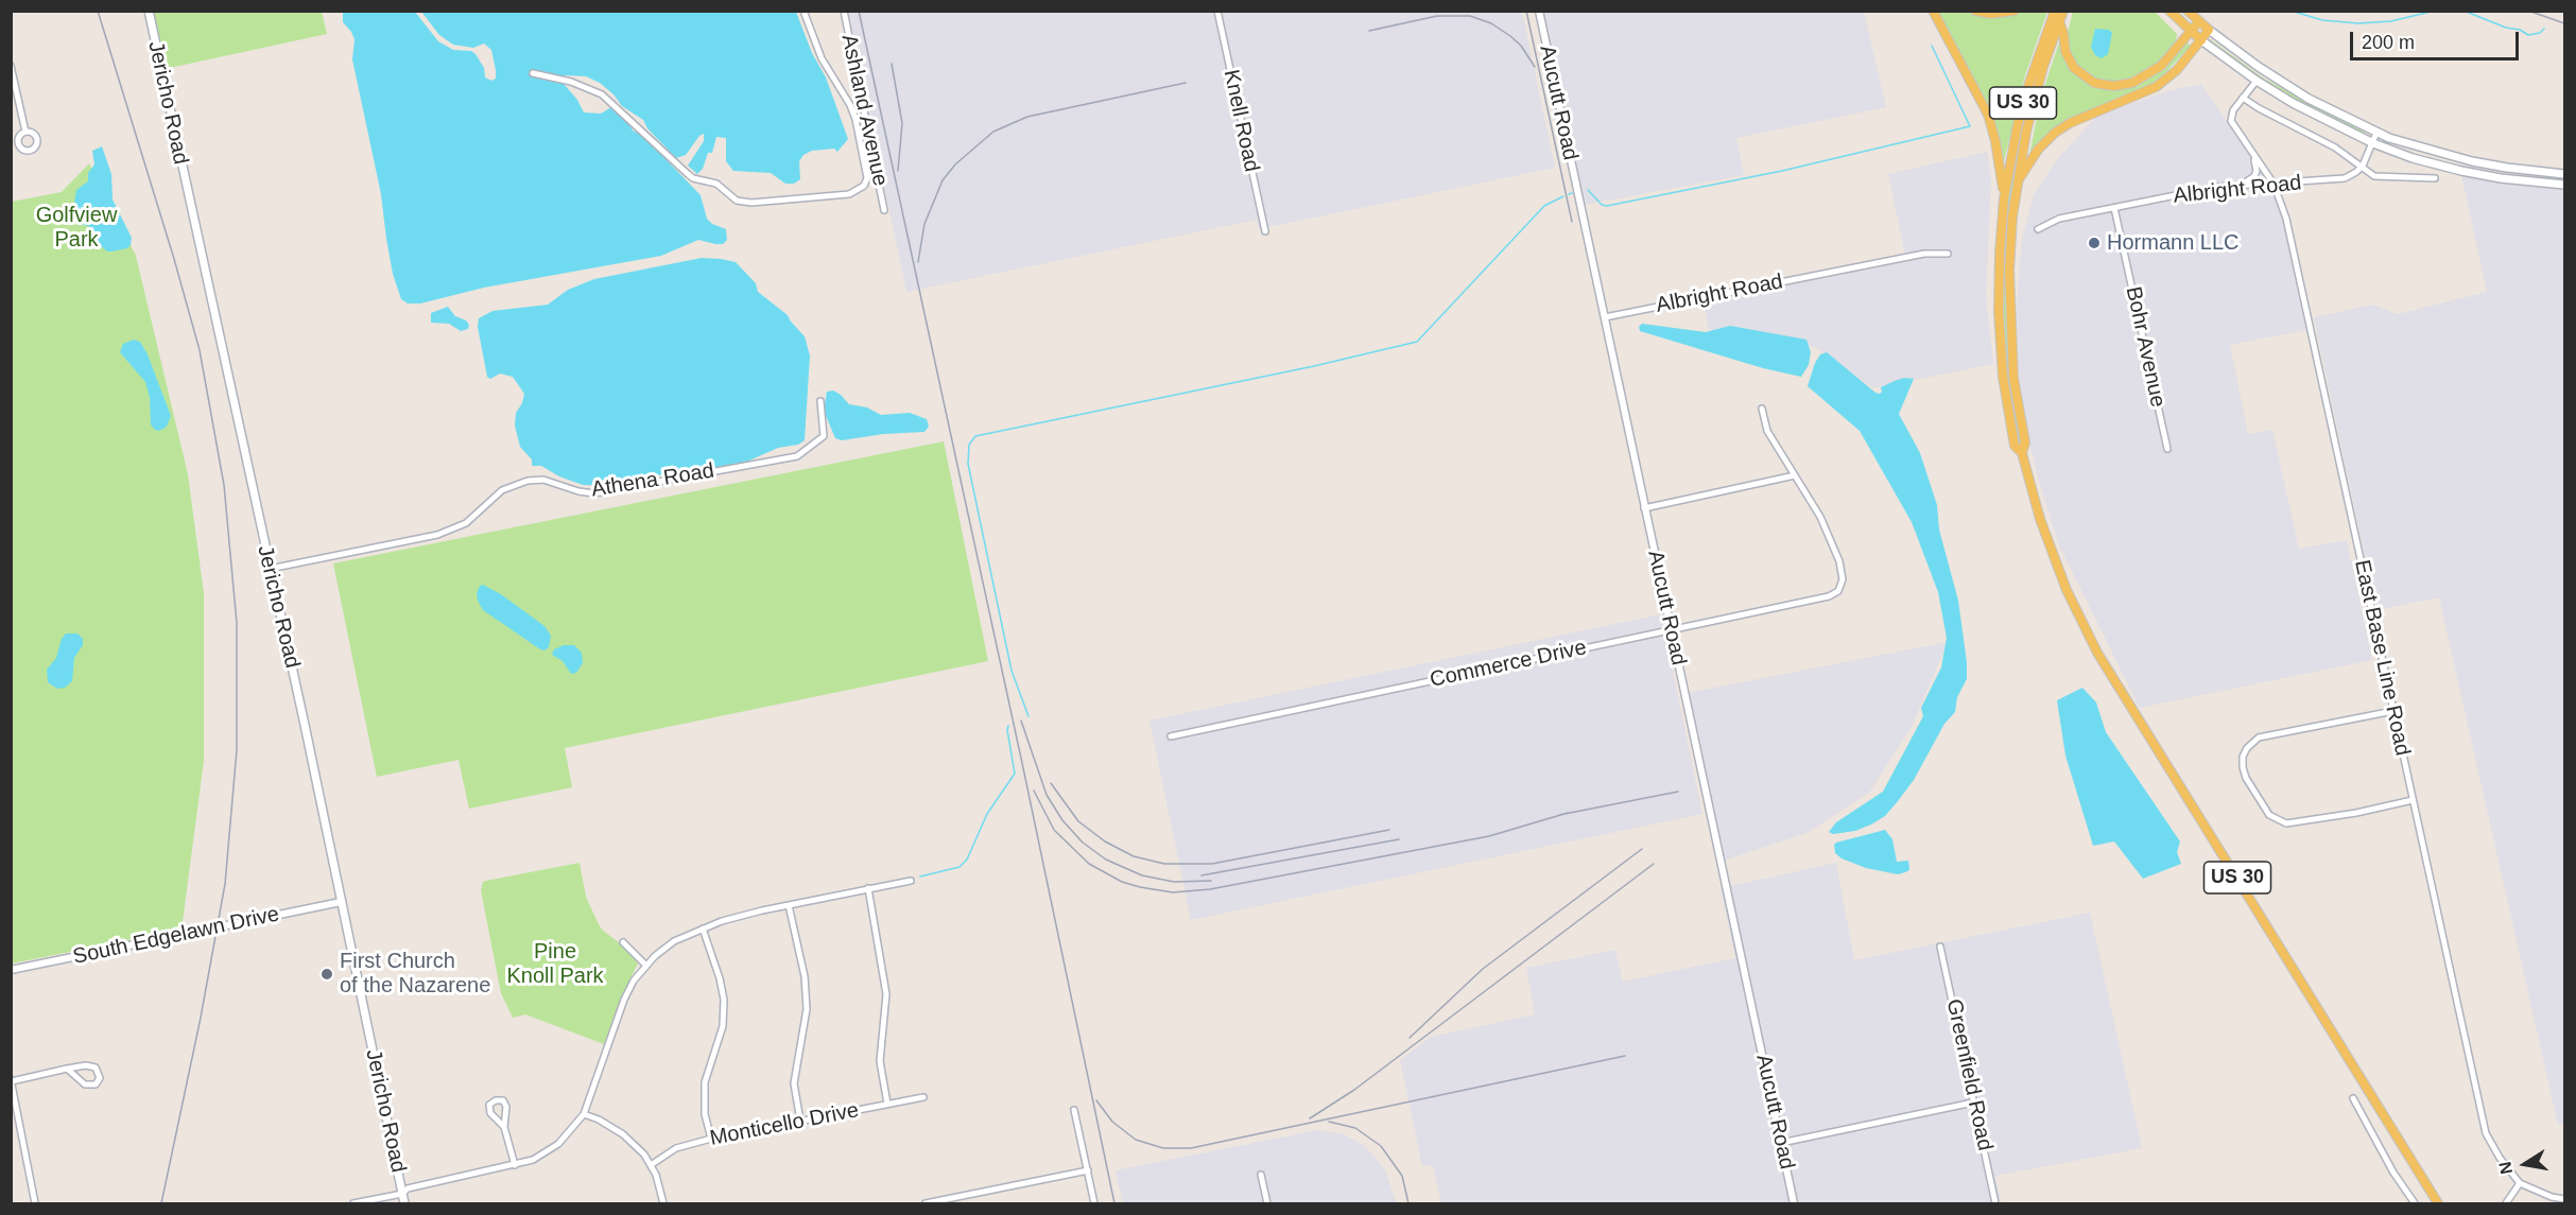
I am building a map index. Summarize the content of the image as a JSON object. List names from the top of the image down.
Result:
{
  "streets": {
    "main road": ["Jericho Road", "US 30"],
    "street": [
      "Aucutt Road",
      "Ashland Avenue",
      "Knell Road",
      "Albright Road",
      "Bohr Avenue",
      "Athena Road",
      "East Base Line Road",
      "Commerce Drive",
      "South Edgelawn Drive",
      "Greenfield Road",
      "Monticello Drive"
    ]
  },
  "crossings": [
    ["Jericho Road", "Athena Road"],
    ["Jericho Road", "South Edgelawn Drive"],
    ["Aucutt Road", "Albright Road"],
    ["Aucutt Road", "Commerce Drive"],
    ["Albright Road", "Bohr Avenue"],
    ["Albright Road", "East Base Line Road"]
  ],
  "parks": ["Golfview Park", "Pine Knoll Park"],
  "places": ["Hormann LLC", "First Church of the Nazarene"],
  "scale_bar": "200 m",
  "north": "left"
}
